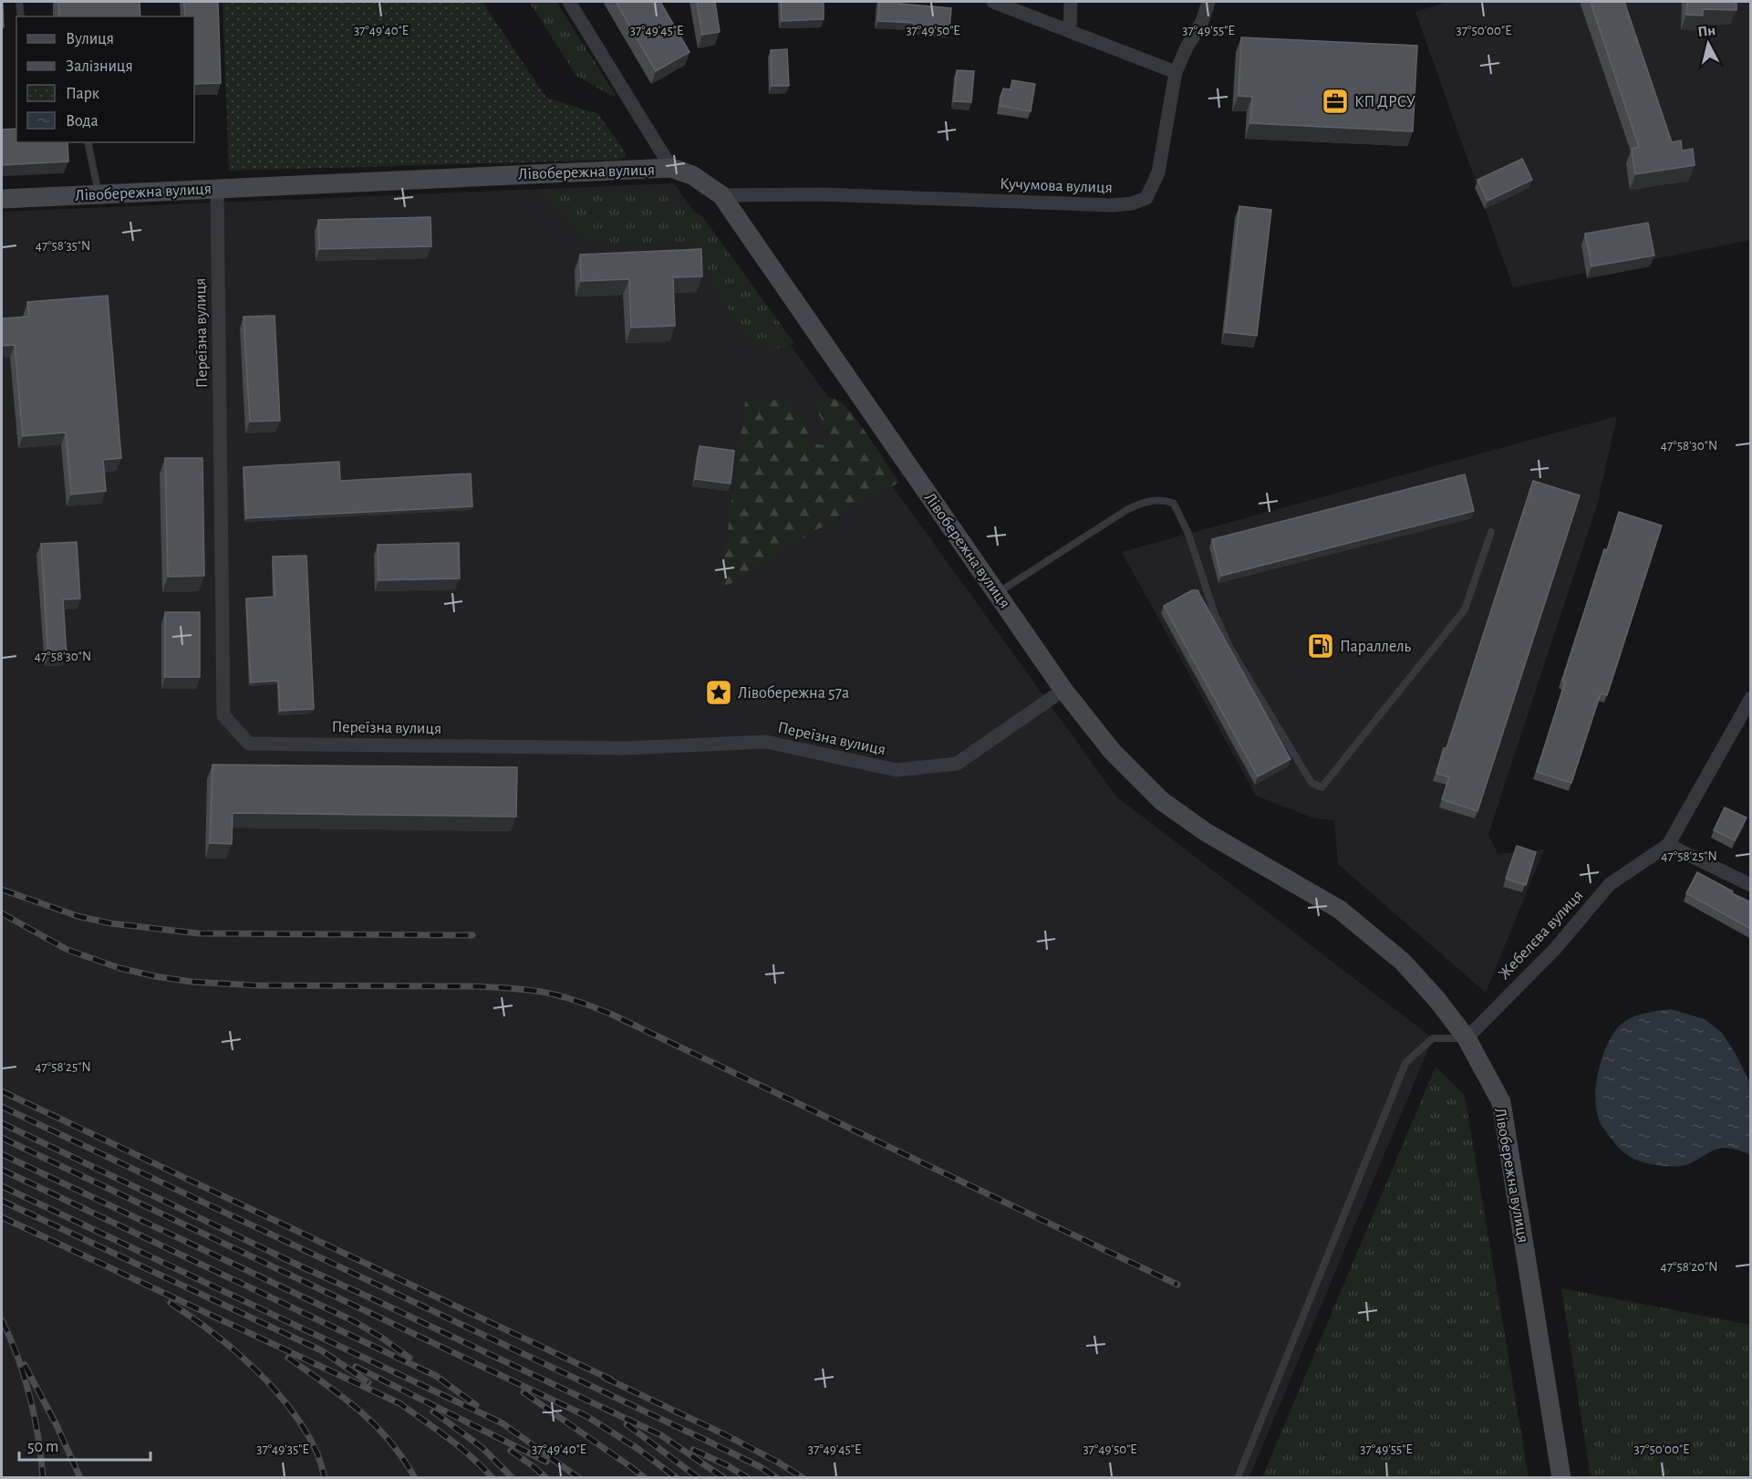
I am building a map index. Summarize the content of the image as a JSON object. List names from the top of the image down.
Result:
{
  "streets": {
    "main road": ["Лівобережна вулиця"],
    "street": ["Кучумова вулиця", "Переїзна вулиця", "Жебелєва вулиця"]
  },
  "crossings": [
    ["Лівобережна вулиця", "Кучумова вулиця"],
    ["Лівобережна вулиця", "Переїзна вулиця"],
    ["Лівобережна вулиця", "Жебелєва вулиця"]
  ],
  "places": {
    "office": ["КП ДРСУ"],
    "fuel station": ["Параллель"],
    "place": ["Лівобережна 57а"]
  },
  "legend": [
    "Вулиця",
    "Залізниця",
    "Парк",
    "Вода"
  ],
  "scale_bar": "50 m",
  "north": "top",
  "coordinates": [
    "37°49'40\"E",
    "37°49'45\"E",
    "37°49'50\"E",
    "37°49'55\"E",
    "37°50'00\"E",
    "47°58'35\"N",
    "47°58'30\"N",
    "47°58'25\"N",
    "47°58'20\"N",
    "37°49'35\"E"
  ]
}
